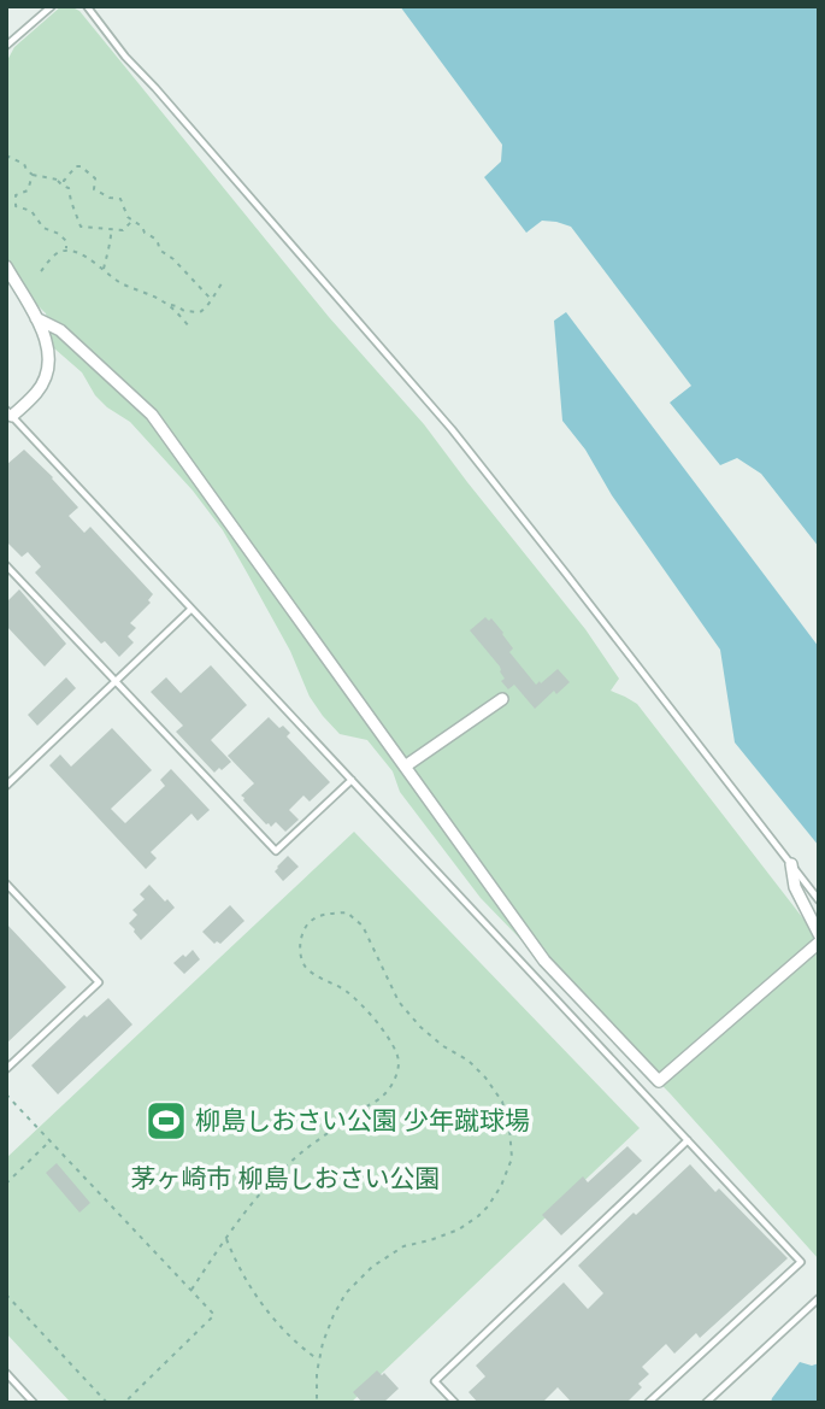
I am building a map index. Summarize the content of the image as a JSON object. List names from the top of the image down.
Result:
{
  "parks": ["茅ヶ崎市 柳島しおさい公園"],
  "places": {
    "sports": ["柳島しおさい公園 少年蹴球場"]
  }
}
